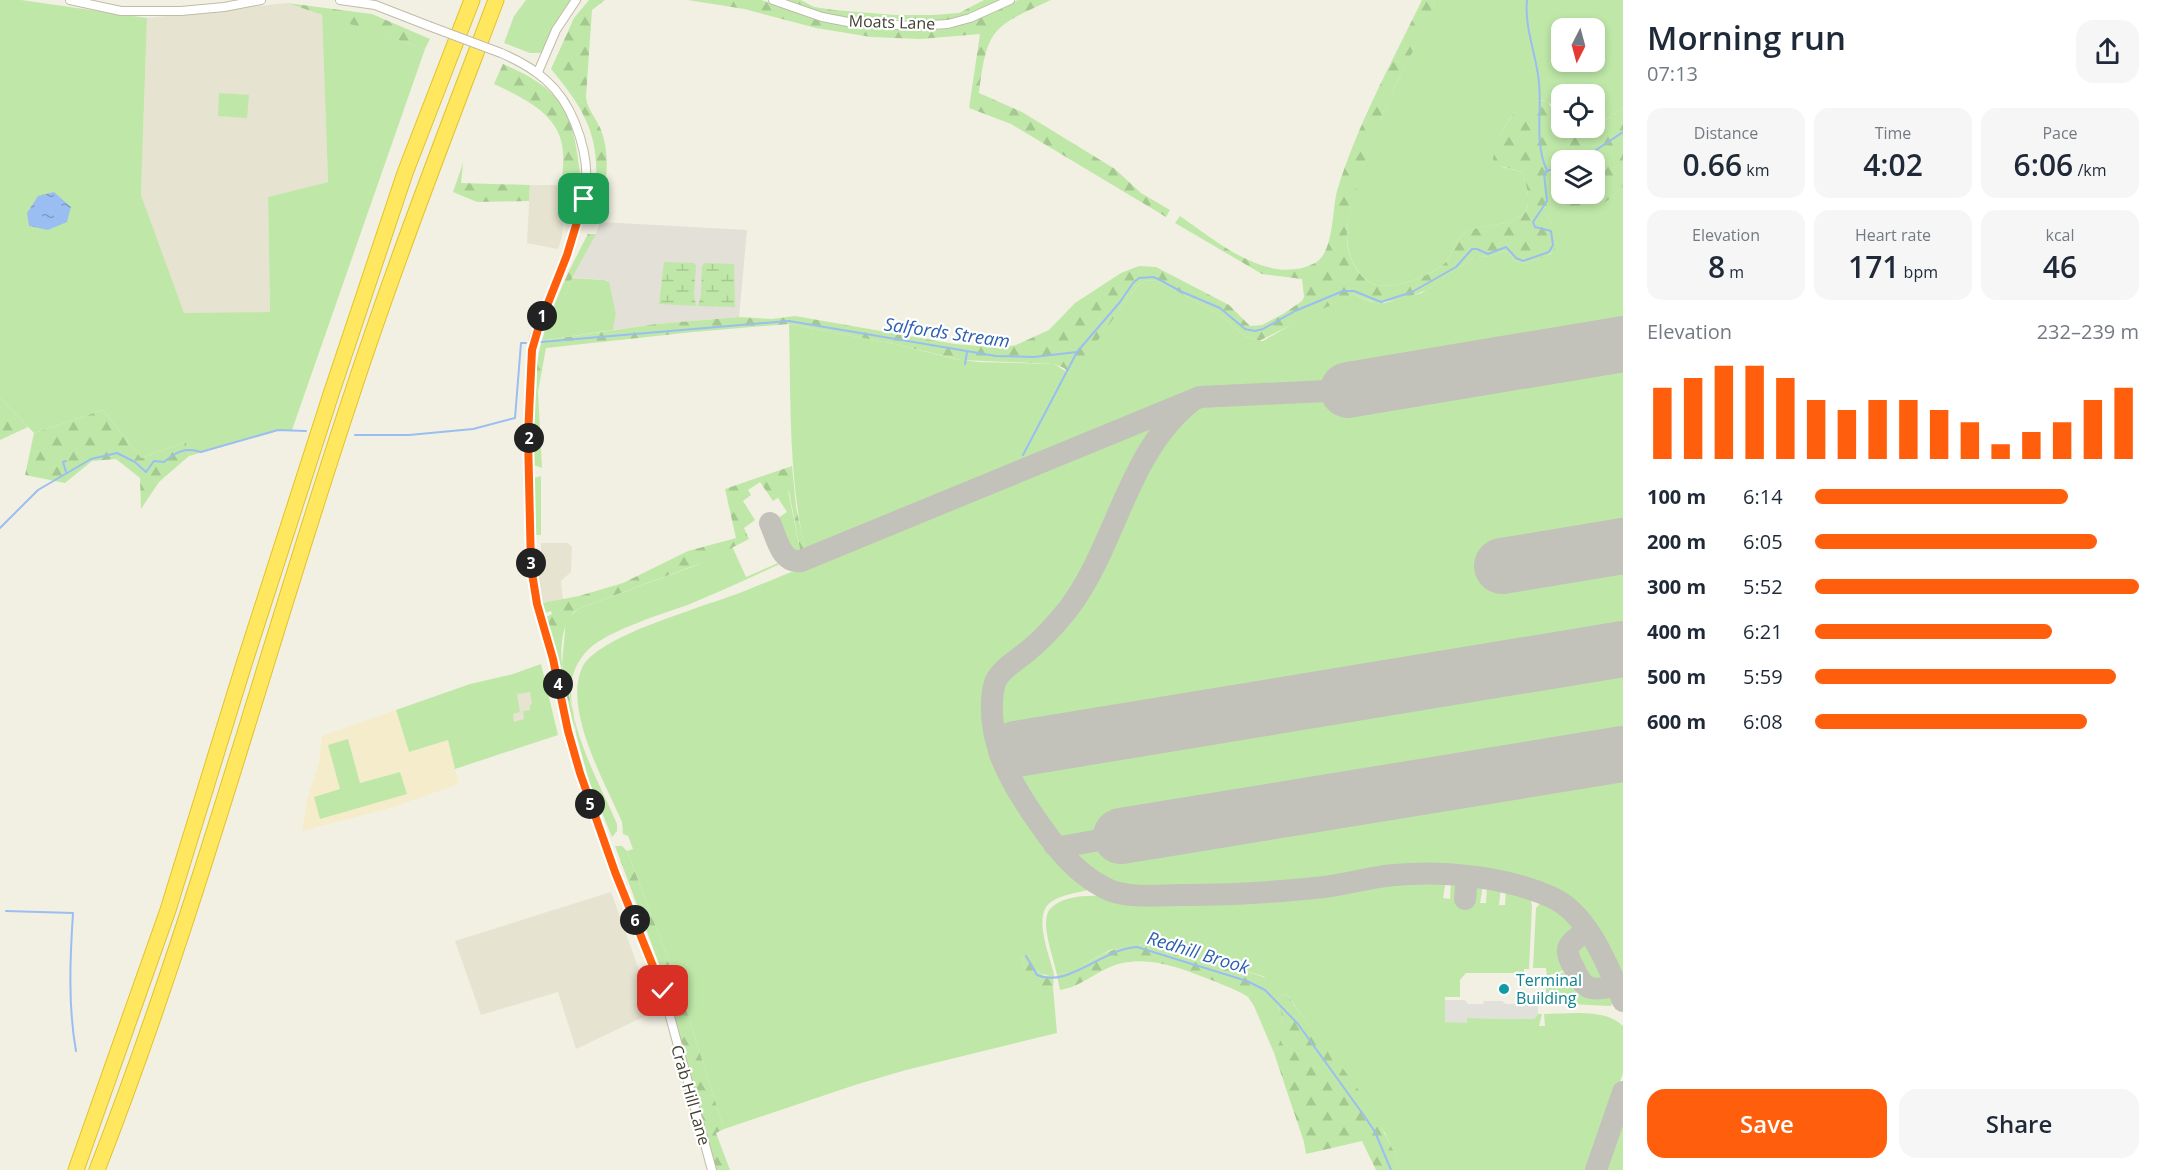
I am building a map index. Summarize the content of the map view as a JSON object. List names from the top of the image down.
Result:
{
  "streets": {
    "street": ["Moats Lane", "Crab Hill Lane"]
  },
  "water": ["Salfords Stream", "Redhill Brook"],
  "places": ["Terminal Building"],
  "north": "bottom",
  "page": {
    "heading": ["Morning run", "07:13"],
    "stats": [
      ["Distance", "0.66 km"],
      ["Time", "4:02"],
      ["Pace", "6:06 /km"],
      ["Elevation", "8 m"],
      ["Heart rate", "171 bpm"],
      ["kcal", "46"]
    ],
    "pins": [
      "1",
      "2",
      "3",
      "4",
      "5",
      "6"
    ],
    "chart": ["Elevation", "232–239 m"],
    "list": [
      {
        "name": "100 m",
        "note": "6:14"
      },
      {
        "name": "200 m",
        "note": "6:05"
      },
      {
        "name": "300 m",
        "note": "5:52"
      },
      {
        "name": "400 m",
        "note": "6:21"
      },
      {
        "name": "500 m",
        "note": "5:59"
      },
      {
        "name": "600 m",
        "note": "6:08"
      }
    ],
    "buttons": ["Save", "Share"]
  }
}
